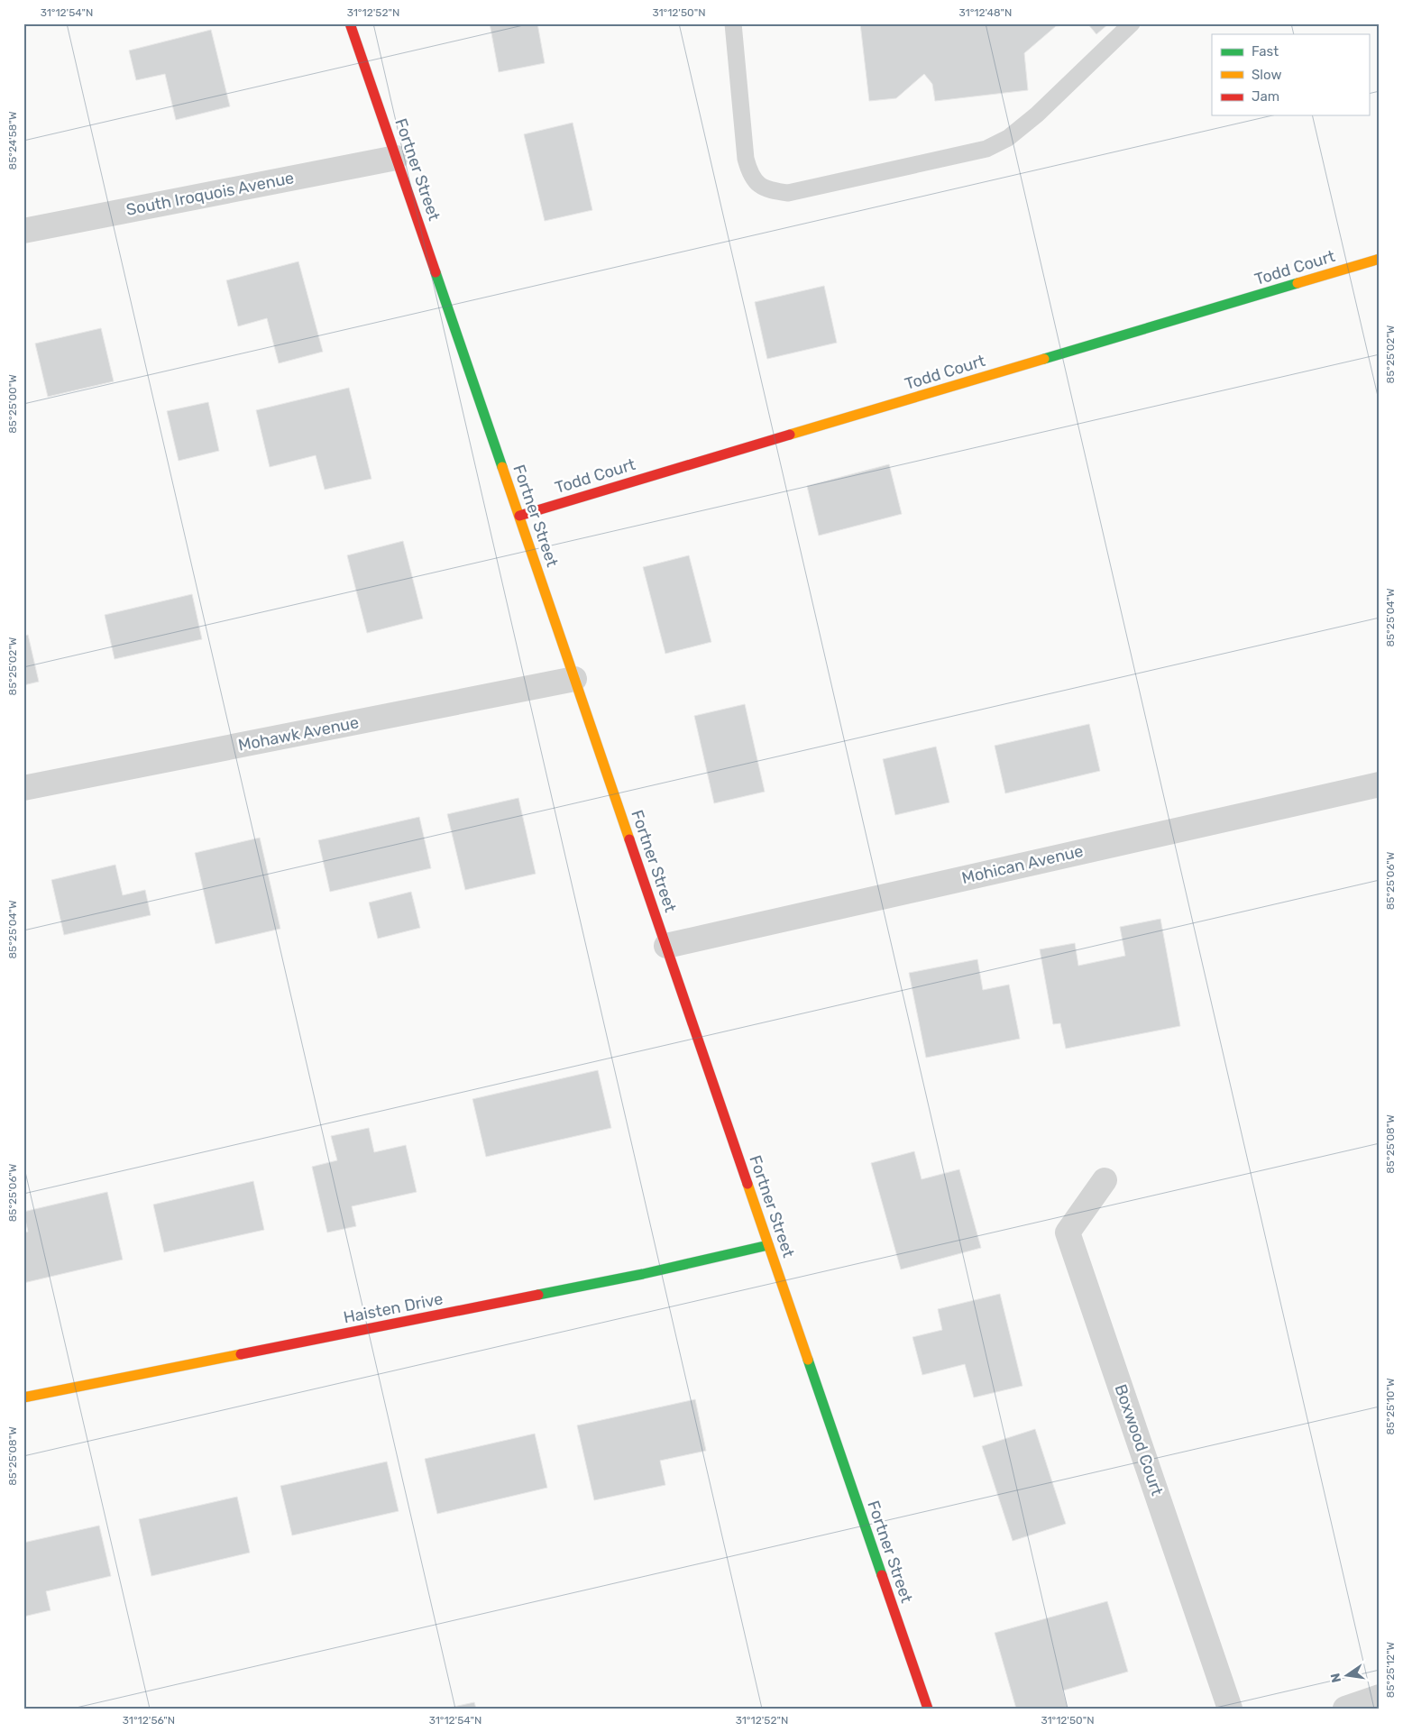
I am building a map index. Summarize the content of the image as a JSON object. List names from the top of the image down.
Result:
{
  "streets": {
    "street": [
      "Fortner Street",
      "South Iroquois Avenue",
      "Todd Court",
      "Mohawk Avenue",
      "Mohican Avenue",
      "Haisten Drive",
      "Boxwood Court"
    ]
  },
  "crossings": [
    ["Fortner Street", "South Iroquois Avenue"],
    ["Fortner Street", "Todd Court"],
    ["Fortner Street", "Mohawk Avenue"],
    ["Fortner Street", "Mohican Avenue"],
    ["Fortner Street", "Haisten Drive"]
  ],
  "legend": ["Fast", "Slow", "Jam"],
  "north": "left",
  "coordinates": [
    "31°12'54\"N",
    "31°12'52\"N",
    "31°12'50\"N",
    "31°12'48\"N",
    "85°24'58\"W",
    "85°25'02\"W",
    "85°25'00\"W",
    "85°25'04\"W",
    "85°25'06\"W",
    "85°25'08\"W",
    "85°25'10\"W",
    "85°25'12\"W",
    "31°12'56\"N"
  ]
}
